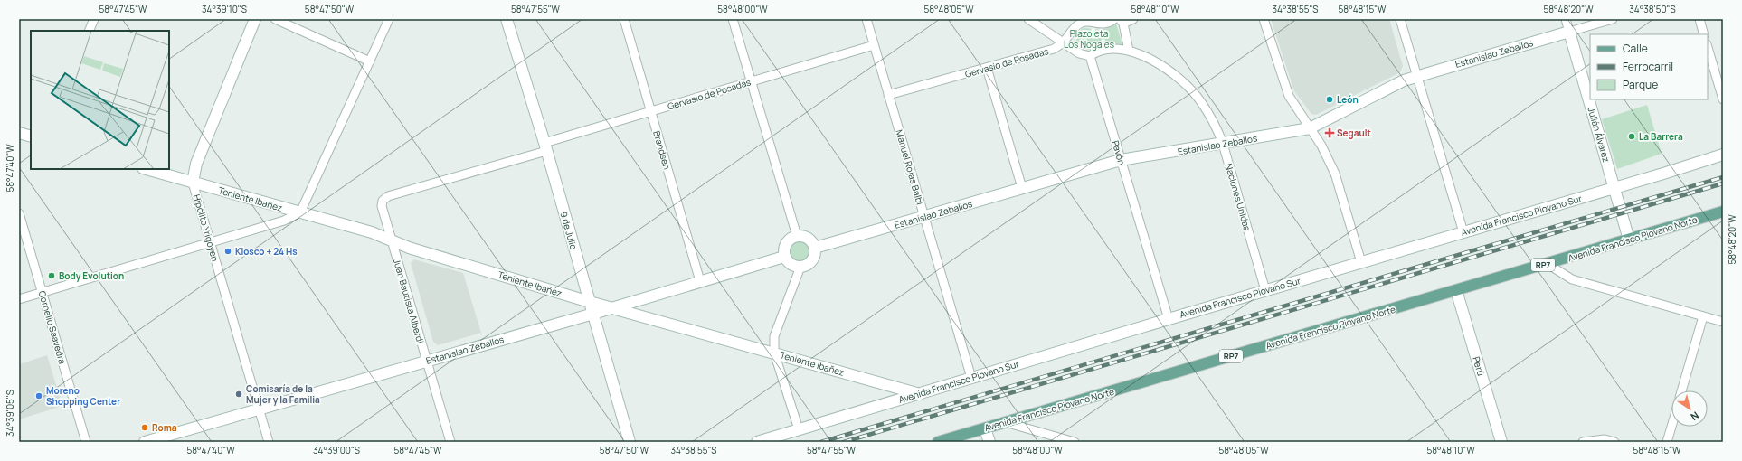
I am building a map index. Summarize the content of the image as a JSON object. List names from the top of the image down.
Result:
{
  "streets": {
    "main road": ["Avenida Francisco Piovano Norte", "RP7"],
    "street": [
      "Estanislao Zeballos",
      "Gervasio de Posadas",
      "Julián Álvarez",
      "Brandsen",
      "Pavón",
      "Manuel Rojas Balbi",
      "Naciones Unidas",
      "Teniente Ibañez",
      "Avenida Francisco Piovano Sur",
      "Hipólito Yrigoyen",
      "9 de Julio",
      "Juan Bautista Alberdi",
      "Cornelio Saavedra",
      "Perú"
    ]
  },
  "crossings": [
    ["Estanislao Zeballos", "Julián Álvarez"],
    ["Estanislao Zeballos", "Brandsen"],
    ["Estanislao Zeballos", "Pavón"],
    ["Estanislao Zeballos", "Manuel Rojas Balbi"],
    ["Estanislao Zeballos", "Naciones Unidas"],
    ["Estanislao Zeballos", "Teniente Ibañez"],
    ["Estanislao Zeballos", "Hipólito Yrigoyen"],
    ["Estanislao Zeballos", "9 de Julio"],
    ["Estanislao Zeballos", "Juan Bautista Alberdi"],
    ["Gervasio de Posadas", "Brandsen"],
    ["Gervasio de Posadas", "Manuel Rojas Balbi"],
    ["Gervasio de Posadas", "9 de Julio"],
    ["Gervasio de Posadas", "Juan Bautista Alberdi"],
    ["Julián Álvarez", "Avenida Francisco Piovano Sur"],
    ["Julián Álvarez", "Avenida Francisco Piovano Norte"],
    ["Pavón", "Avenida Francisco Piovano Sur"],
    ["Manuel Rojas Balbi", "Avenida Francisco Piovano Sur"],
    ["Naciones Unidas", "Avenida Francisco Piovano Sur"],
    ["Teniente Ibañez", "Avenida Francisco Piovano Sur"],
    ["Teniente Ibañez", "Hipólito Yrigoyen"],
    ["Teniente Ibañez", "9 de Julio"],
    ["Teniente Ibañez", "Juan Bautista Alberdi"],
    ["Avenida Francisco Piovano Norte", "Perú"]
  ],
  "parks": ["Plazoleta Los Nogales"],
  "places": {
    "other": [
      "León",
      "La Barrera",
      "Kiosco + 24 Hs",
      "Body Evolution",
      "Comisaría de la Mujer y la Familia",
      "Moreno Shopping Center",
      "Roma"
    ],
    "health": ["Segault"]
  },
  "legend": ["Calle", "Ferrocarril", "Parque"],
  "north": "bottom right",
  "coordinates": [
    "58°47'45\"W",
    "34°39'10\"S",
    "58°47'50\"W",
    "58°47'55\"W",
    "58°48'00\"W",
    "58°48'05\"W",
    "58°48'10\"W",
    "34°38'55\"S",
    "58°48'15\"W",
    "58°48'20\"W",
    "34°38'50\"S",
    "58°47'40\"W",
    "34°39'05\"S",
    "34°39'00\"S"
  ]
}
